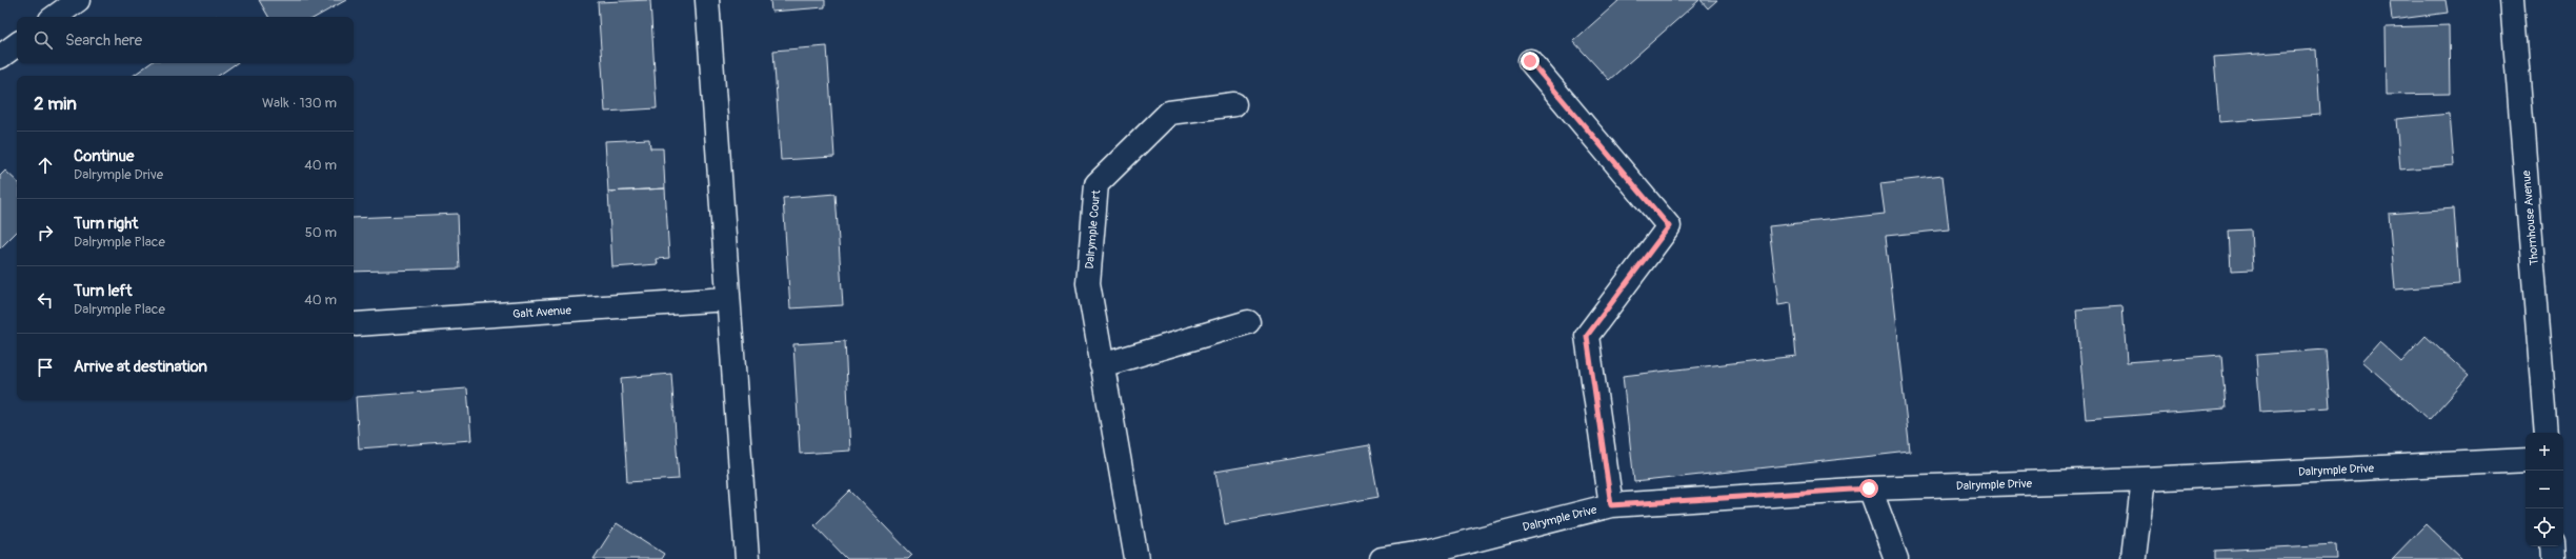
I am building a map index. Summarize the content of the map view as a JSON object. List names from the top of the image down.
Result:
{
  "streets": {
    "street": [
      "Thornhouse Avenue",
      "Dalrymple Court",
      "Galt Avenue",
      "Dalrymple Drive"
    ]
  },
  "page": {
    "search": "Search here",
    "heading": ["2 min", "Walk · 130 m"],
    "list": [
      ["Continue", "Dalrymple Drive", "40 m"],
      ["Turn right", "Dalrymple Place", "50 m"],
      ["Turn left", "Dalrymple Place", "40 m"],
      "Arrive at destination"
    ],
    "map_buttons": ["+", "−"]
  }
}
